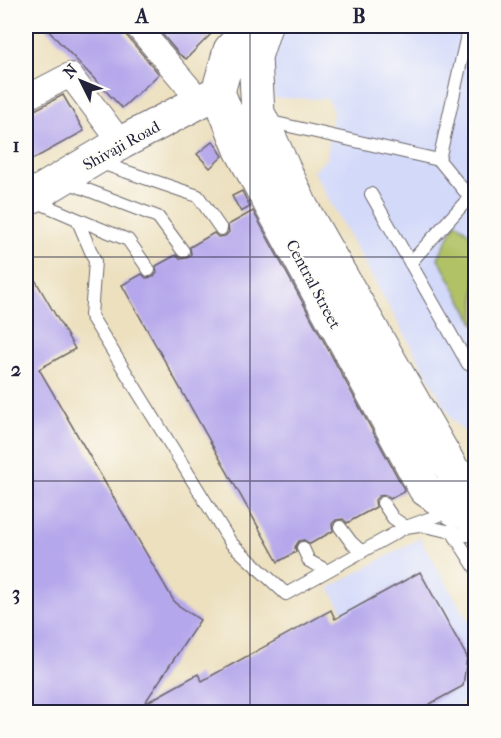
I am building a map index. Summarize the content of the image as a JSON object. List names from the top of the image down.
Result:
{
  "streets": {
    "street": ["Shivaji Road", "Central Street"]
  },
  "crossings": [
    ["Shivaji Road", "Central Street"]
  ],
  "north": "top left",
  "grid": {
    "columns": ["A", "B"],
    "rows": ["1", "2", "3"]
  }
}
